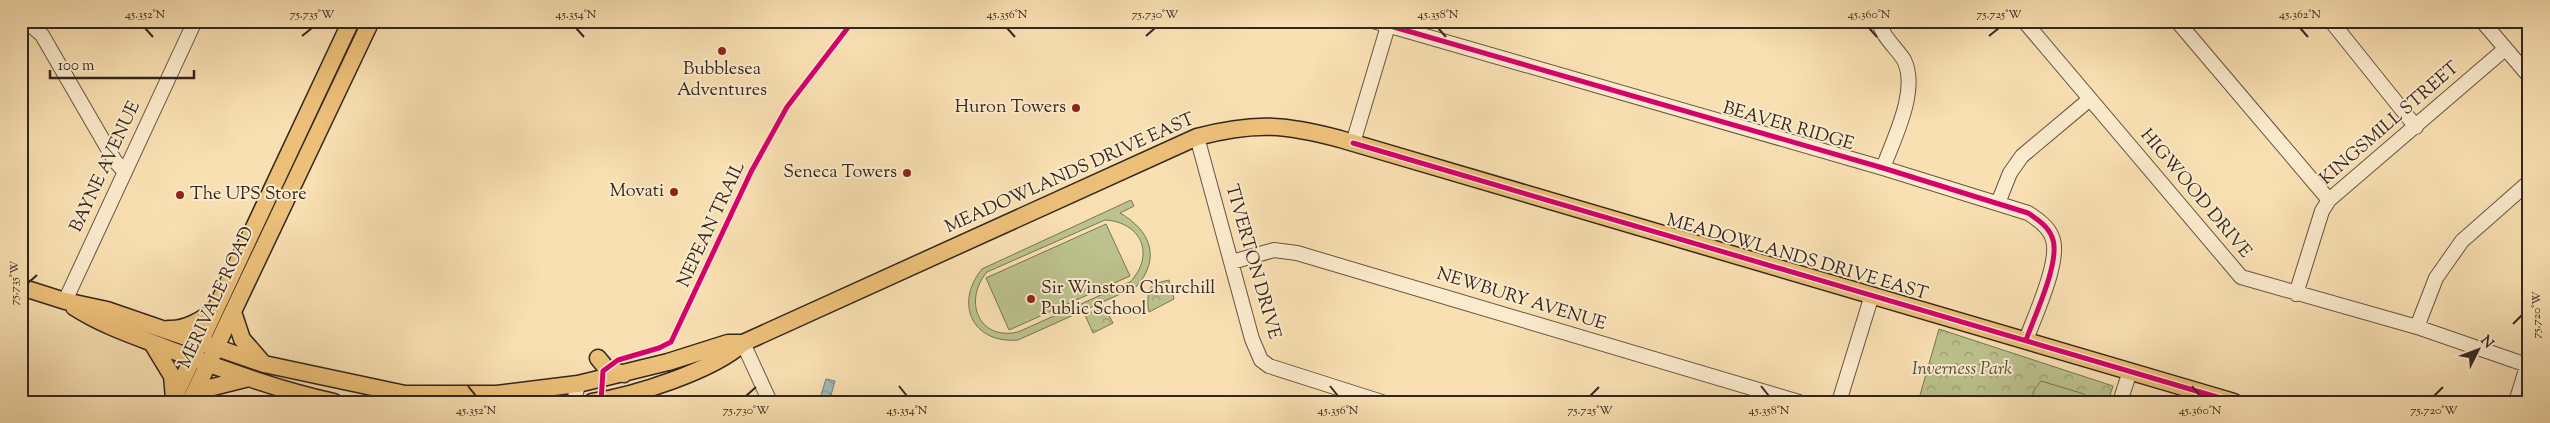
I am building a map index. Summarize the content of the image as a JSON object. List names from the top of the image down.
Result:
{
  "streets": {
    "main road": ["MEADOWLANDS DRIVE EAST", "MERIVALE ROAD"],
    "street": [
      "KINGSMILL STREET",
      "BEAVER RIDGE",
      "BAYNE AVENUE",
      "HIGWOOD DRIVE",
      "TIVERTON DRIVE",
      "NEWBURY AVENUE"
    ],
    "cycle path": ["NEPEAN TRAIL"]
  },
  "crossings": [
    ["KINGSMILL STREET", "HIGWOOD DRIVE"],
    ["BEAVER RIDGE", "MEADOWLANDS DRIVE EAST"],
    ["BAYNE AVENUE", "MEADOWLANDS DRIVE EAST"],
    ["MEADOWLANDS DRIVE EAST", "TIVERTON DRIVE"],
    ["MEADOWLANDS DRIVE EAST", "MERIVALE ROAD"],
    ["TIVERTON DRIVE", "NEWBURY AVENUE"]
  ],
  "parks": ["Inverness Park"],
  "places": [
    "Bubblesea Adventures",
    "Huron Towers",
    "Seneca Towers",
    "Movati",
    "The UPS Store",
    "Sir Winston Churchill Public School"
  ],
  "scale_bar": "100 m",
  "north": "top right",
  "coordinates": [
    "45.352°N",
    "75.735°W",
    "45.354°N",
    "45.356°N",
    "75.730°W",
    "45.358°N",
    "45.360°N",
    "75.725°W",
    "45.362°N",
    "75.720°W"
  ]
}
